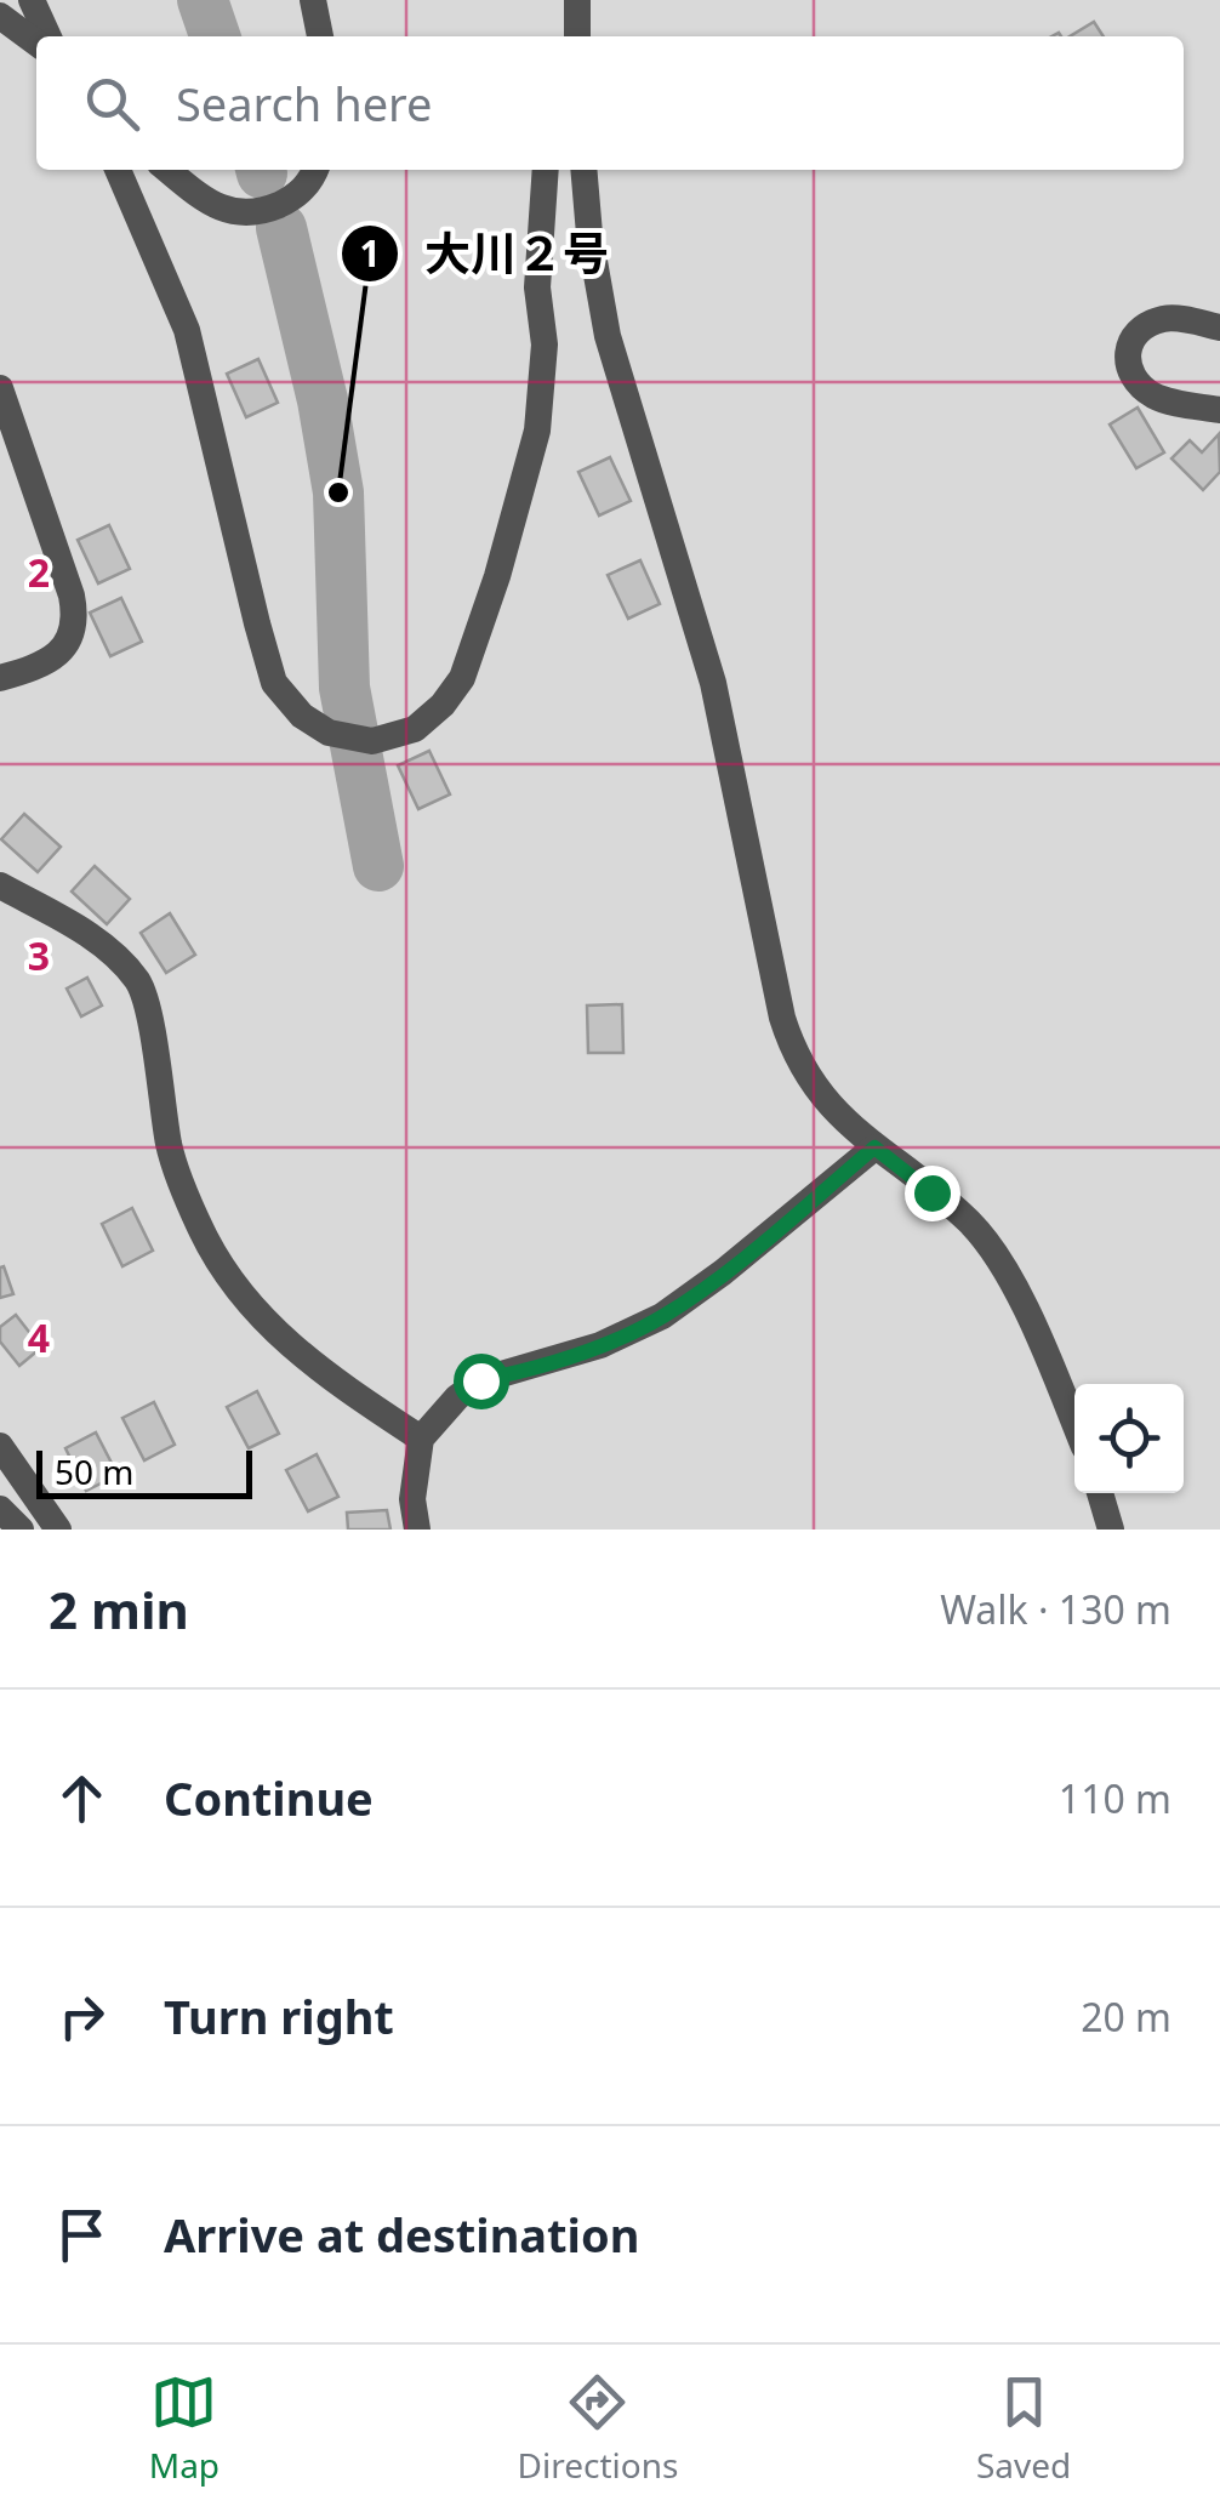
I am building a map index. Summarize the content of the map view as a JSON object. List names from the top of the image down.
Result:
{
  "places": ["大川２号"],
  "scale_bar": "50 m",
  "page": {
    "search": "Search here",
    "scale": "50 m",
    "heading": ["2 min", "Walk · 130 m"],
    "list": [
      ["Continue", "110 m"],
      ["Turn right", "20 m"],
      "Arrive at destination"
    ],
    "nav": ["Map", "Directions", "Saved"]
  },
  "grid": {
    "rows": ["2", "3", "4"]
  }
}
